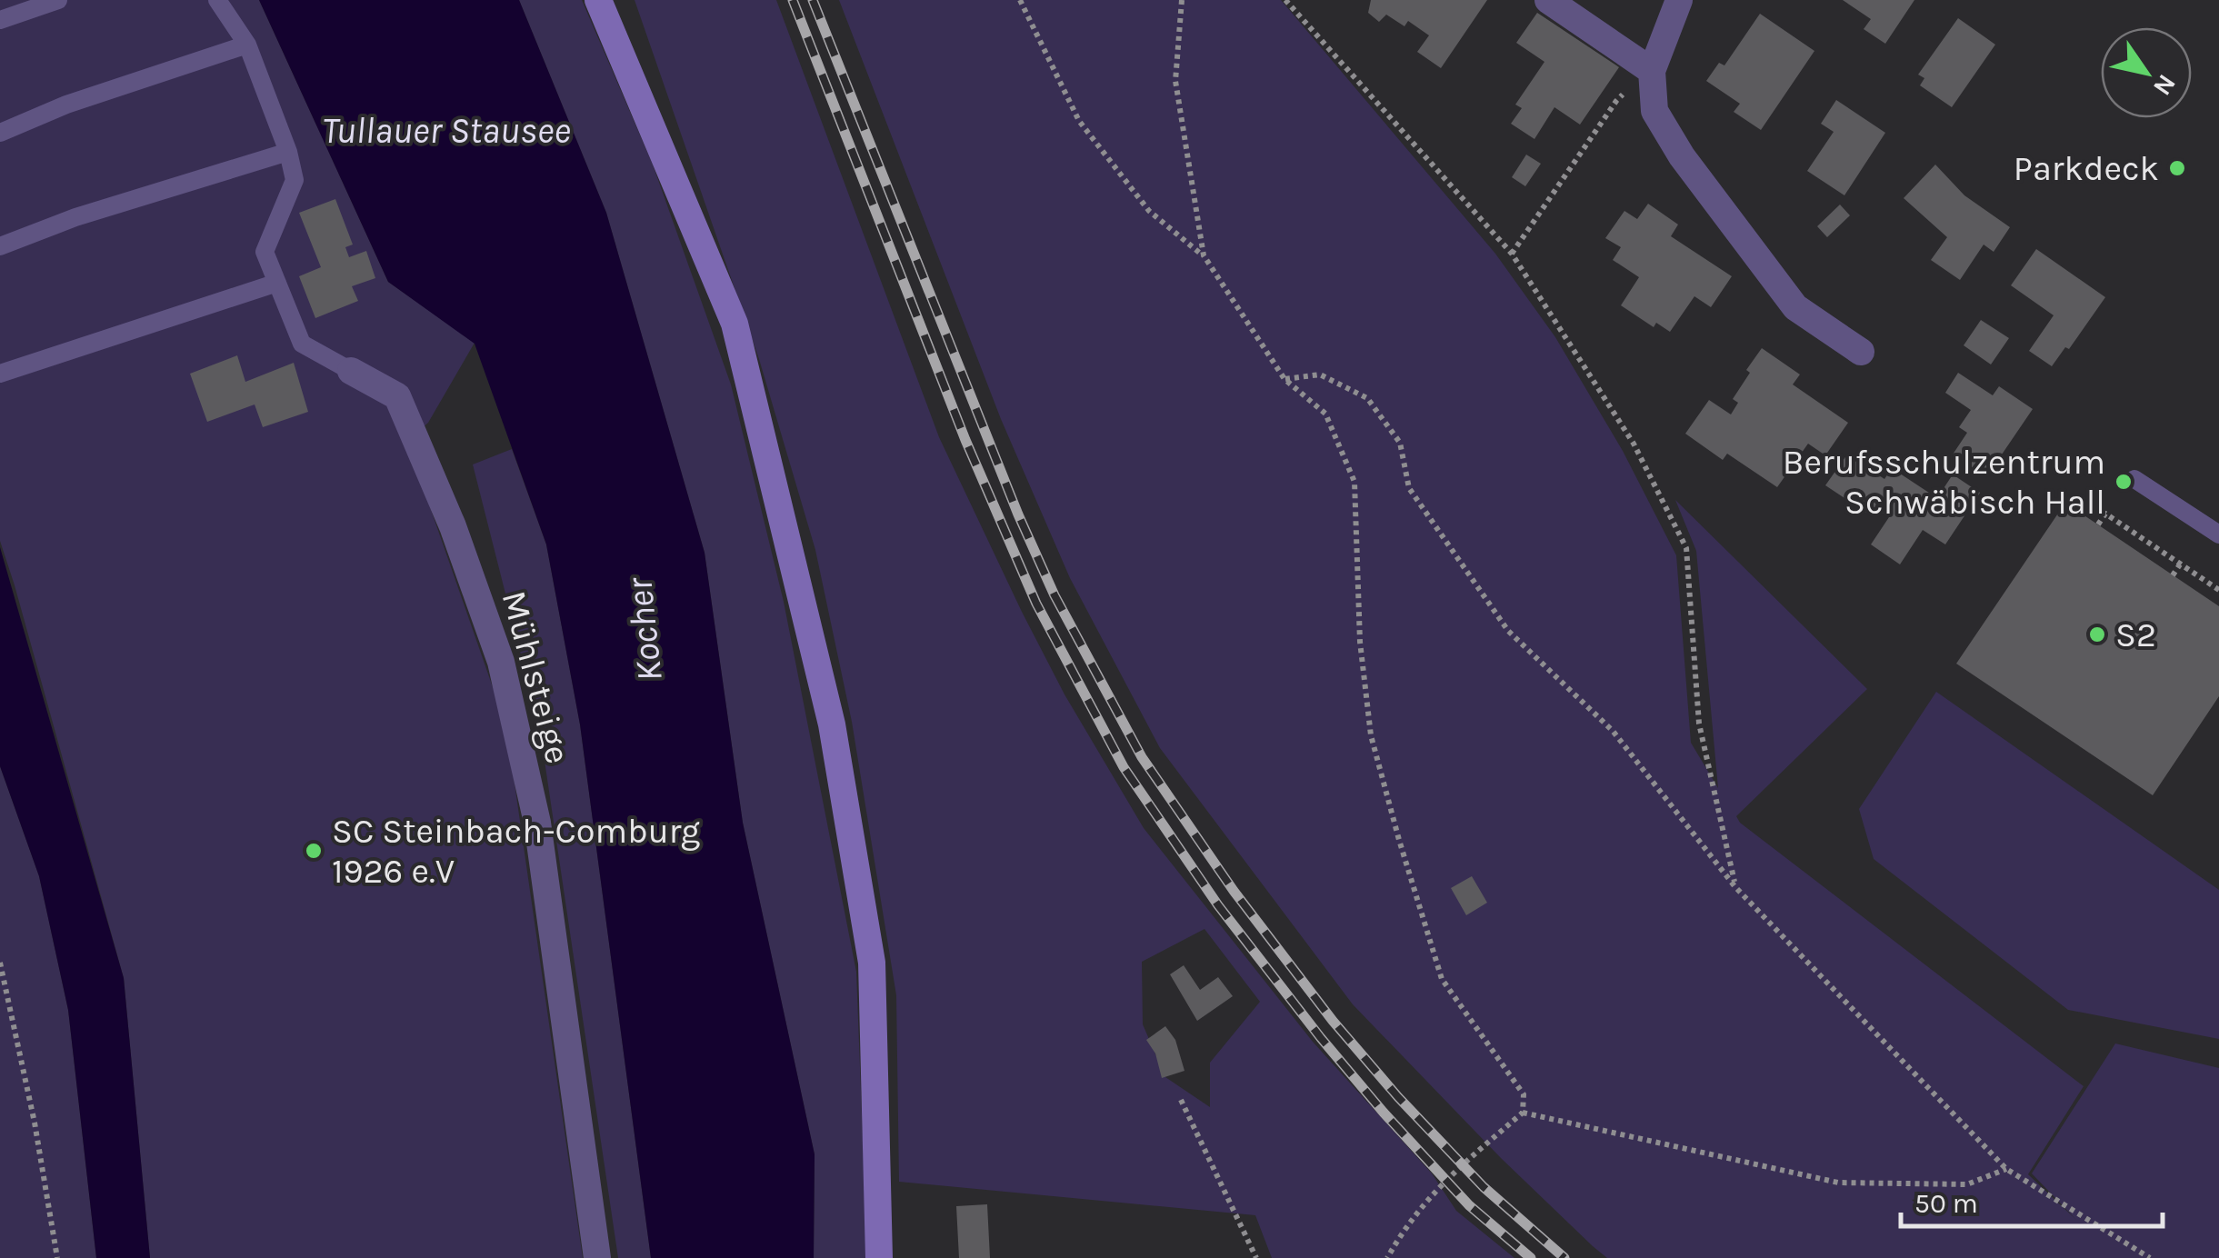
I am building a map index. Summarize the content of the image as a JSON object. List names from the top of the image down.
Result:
{
  "streets": {
    "street": ["Mühlsteige"]
  },
  "water": ["Tullauer Stausee", "Kocher"],
  "places": [
    "Parkdeck",
    "Berufsschulzentrum Schwäbisch Hall",
    "S2",
    "SC Steinbach-Comburg 1926 e.V"
  ],
  "scale_bar": "50 m",
  "north": "bottom right"
}
